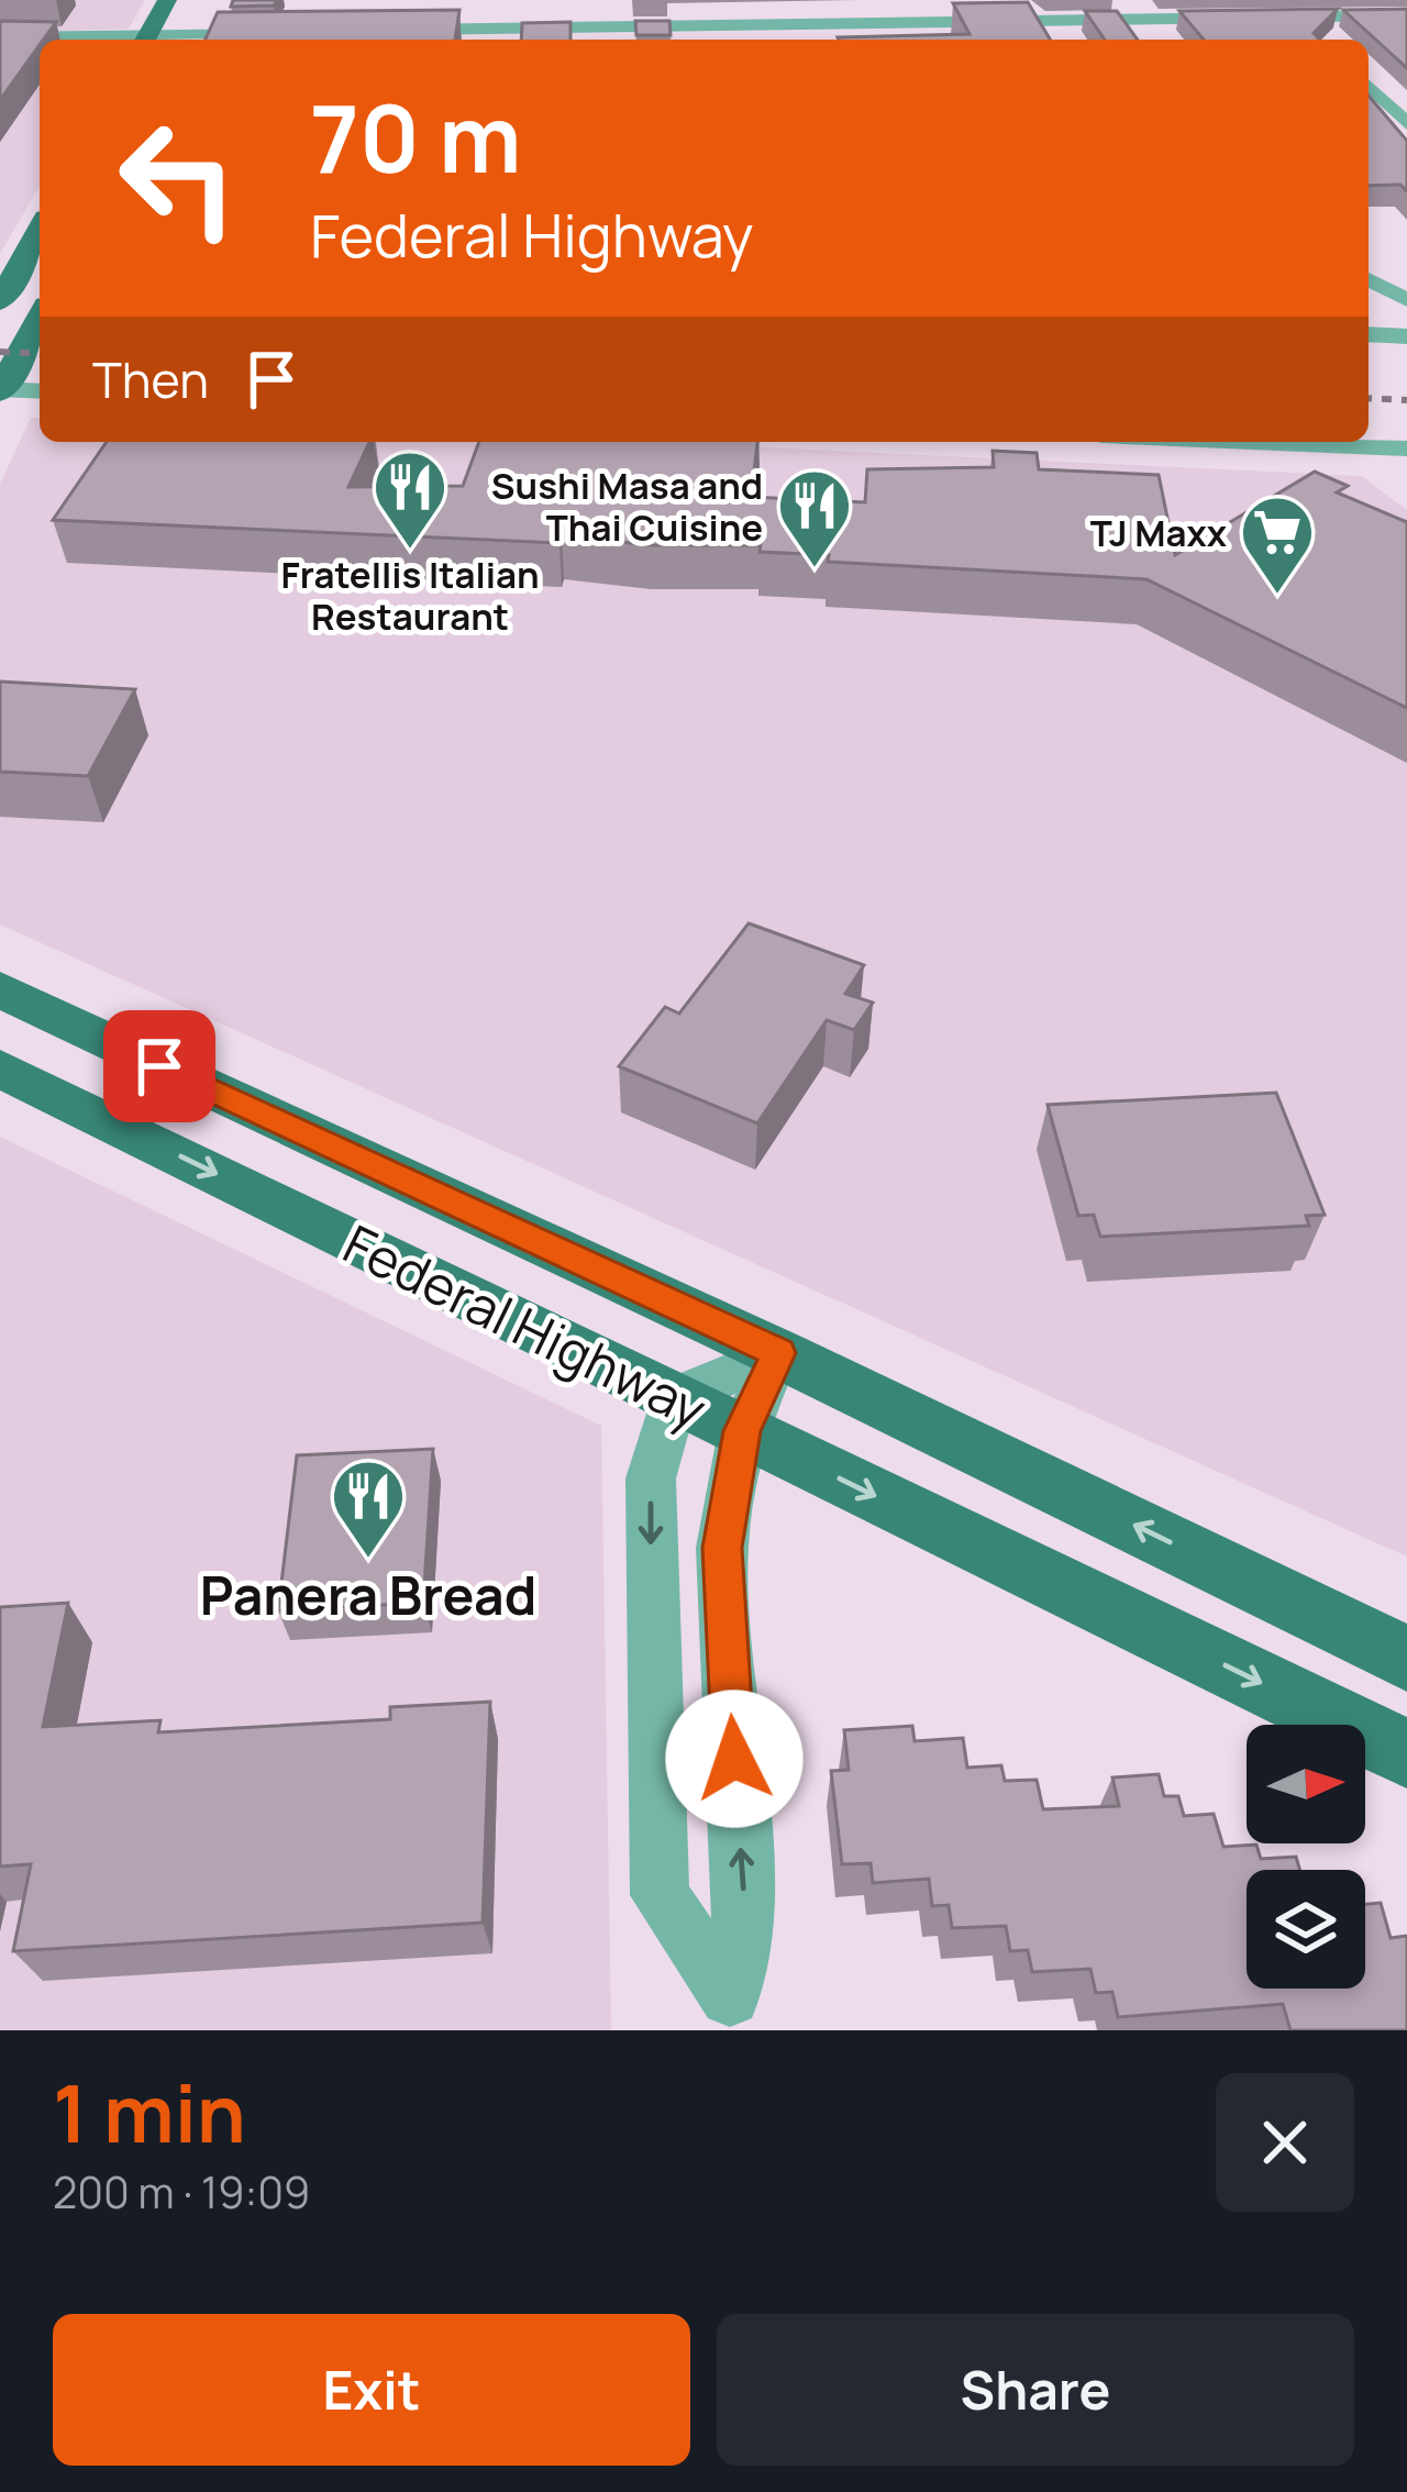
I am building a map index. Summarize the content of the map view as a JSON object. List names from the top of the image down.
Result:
{
  "streets": {
    "main road": ["Federal Highway"]
  },
  "places": {
    "restaurant": ["Fratellis Italian Restaurant", "Sushi Masa and Thai Cuisine", "Panera Bread"],
    "supermarket": ["TJ Maxx"]
  },
  "north": "right",
  "page": {
    "turn": ["70 m", "Federal Highway"],
    "then": "Then",
    "heading": ["1 min", "200 m · 19:09"],
    "buttons": ["Exit", "Share"]
  }
}
